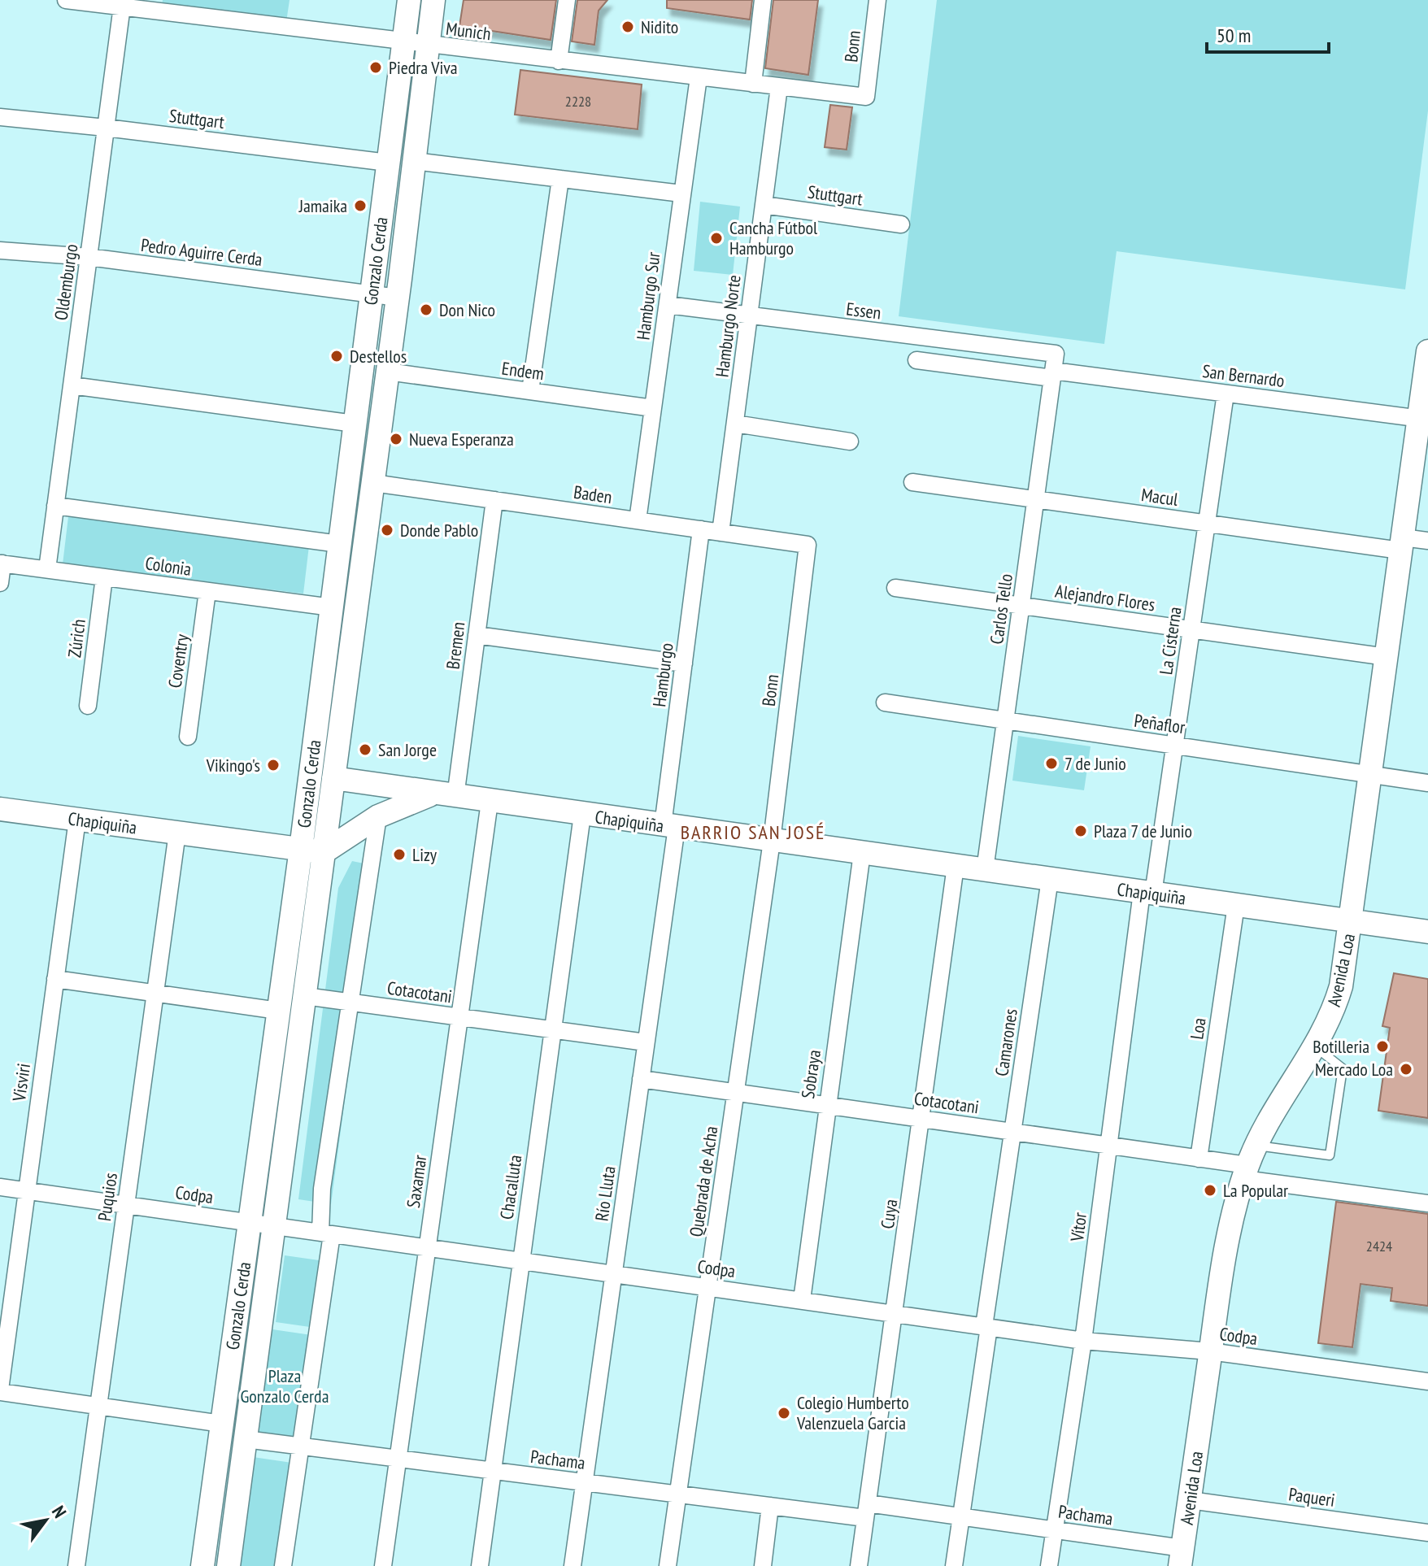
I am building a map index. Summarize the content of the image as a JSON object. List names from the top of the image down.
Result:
{
  "streets": {
    "street": [
      "Munich",
      "Bonn",
      "Stuttgart",
      "Pedro Aguirre Cerda",
      "Gonzalo Cerda",
      "Oldemburgo",
      "Hamburgo Sur",
      "Essen",
      "Hamburgo Norte",
      "Endem",
      "San Bernardo",
      "Baden",
      "Macul",
      "Colonia",
      "Alejandro Flores",
      "Carlos Tello",
      "Zúrich",
      "La Cisterna",
      "Bremen",
      "Coventry",
      "Hamburgo",
      "Peñaflor",
      "Chapiquiña",
      "Avenida Loa",
      "Cotacotani",
      "Loa",
      "Camarones",
      "Sobraya",
      "Visviri",
      "Saxamar",
      "Quebrada de Acha",
      "Chacalluta",
      "Río Lluta",
      "Codpa",
      "Puquios",
      "Cuya",
      "Vítor",
      "Pachama",
      "Paqueri"
    ]
  },
  "crossings": [
    ["Munich", "Bonn"],
    ["Munich", "Gonzalo Cerda"],
    ["Munich", "Oldemburgo"],
    ["Munich", "Hamburgo Sur"],
    ["Munich", "Hamburgo Norte"],
    ["Bonn", "Baden"],
    ["Bonn", "Chapiquiña"],
    ["Bonn", "Quebrada de Acha"],
    ["Stuttgart", "Gonzalo Cerda"],
    ["Stuttgart", "Oldemburgo"],
    ["Stuttgart", "Hamburgo Norte"],
    ["Pedro Aguirre Cerda", "Gonzalo Cerda"],
    ["Pedro Aguirre Cerda", "Oldemburgo"],
    ["Gonzalo Cerda", "Endem"],
    ["Gonzalo Cerda", "Baden"],
    ["Gonzalo Cerda", "Colonia"],
    ["Gonzalo Cerda", "Chapiquiña"],
    ["Gonzalo Cerda", "Cotacotani"],
    ["Gonzalo Cerda", "Codpa"],
    ["Gonzalo Cerda", "Pachama"],
    ["Oldemburgo", "Colonia"],
    ["Hamburgo Sur", "Essen"],
    ["Hamburgo Sur", "Endem"],
    ["Hamburgo Sur", "Baden"],
    ["Essen", "Hamburgo Norte"],
    ["Essen", "Carlos Tello"],
    ["Hamburgo Norte", "Baden"],
    ["San Bernardo", "Carlos Tello"],
    ["San Bernardo", "La Cisterna"],
    ["San Bernardo", "Avenida Loa"],
    ["Baden", "Bremen"],
    ["Baden", "Hamburgo"],
    ["Macul", "Carlos Tello"],
    ["Macul", "La Cisterna"],
    ["Macul", "Avenida Loa"],
    ["Colonia", "Zúrich"],
    ["Colonia", "Coventry"],
    ["Alejandro Flores", "Carlos Tello"],
    ["Alejandro Flores", "La Cisterna"],
    ["Alejandro Flores", "Avenida Loa"],
    ["Carlos Tello", "Peñaflor"],
    ["Carlos Tello", "Chapiquiña"],
    ["La Cisterna", "Peñaflor"],
    ["La Cisterna", "Chapiquiña"],
    ["La Cisterna", "Vítor"],
    ["Bremen", "Chapiquiña"],
    ["Hamburgo", "Chapiquiña"],
    ["Hamburgo", "Río Lluta"],
    ["Peñaflor", "Avenida Loa"],
    ["Chapiquiña", "Avenida Loa"],
    ["Chapiquiña", "Loa"],
    ["Chapiquiña", "Camarones"],
    ["Chapiquiña", "Sobraya"],
    ["Chapiquiña", "Visviri"],
    ["Chapiquiña", "Saxamar"],
    ["Chapiquiña", "Quebrada de Acha"],
    ["Chapiquiña", "Chacalluta"],
    ["Chapiquiña", "Río Lluta"],
    ["Chapiquiña", "Puquios"],
    ["Chapiquiña", "Cuya"],
    ["Chapiquiña", "Vítor"],
    ["Avenida Loa", "Cotacotani"],
    ["Avenida Loa", "Codpa"],
    ["Avenida Loa", "Pachama"],
    ["Avenida Loa", "Paqueri"],
    ["Cotacotani", "Loa"],
    ["Cotacotani", "Camarones"],
    ["Cotacotani", "Sobraya"],
    ["Cotacotani", "Saxamar"],
    ["Cotacotani", "Quebrada de Acha"],
    ["Cotacotani", "Chacalluta"],
    ["Cotacotani", "Río Lluta"],
    ["Cotacotani", "Cuya"],
    ["Cotacotani", "Vítor"],
    ["Camarones", "Codpa"],
    ["Camarones", "Pachama"],
    ["Sobraya", "Codpa"],
    ["Visviri", "Codpa"],
    ["Saxamar", "Codpa"],
    ["Saxamar", "Pachama"],
    ["Quebrada de Acha", "Codpa"],
    ["Quebrada de Acha", "Pachama"],
    ["Chacalluta", "Codpa"],
    ["Chacalluta", "Pachama"],
    ["Río Lluta", "Codpa"],
    ["Río Lluta", "Pachama"],
    ["Codpa", "Puquios"],
    ["Codpa", "Cuya"],
    ["Codpa", "Vítor"],
    ["Cuya", "Pachama"],
    ["Vítor", "Pachama"]
  ],
  "districts": ["BARRIO SAN JOSÉ"],
  "parks": ["Plaza Gonzalo Cerda"],
  "places": [
    "Nidito",
    "Piedra Viva",
    "Jamaika",
    "Cancha Fútbol Hamburgo",
    "Don Nico",
    "Destellos",
    "Nueva Esperanza",
    "Donde Pablo",
    "San Jorge",
    "7 de Junio",
    "Vikingo's",
    "Plaza 7 de Junio",
    "Lizy",
    "Botilleria",
    "Mercado Loa",
    "La Popular",
    "Colegio Humberto Valenzuela Garcia"
  ],
  "house_numbers": ["2228", "2424"],
  "scale_bar": "50 m",
  "north": "top right"
}
